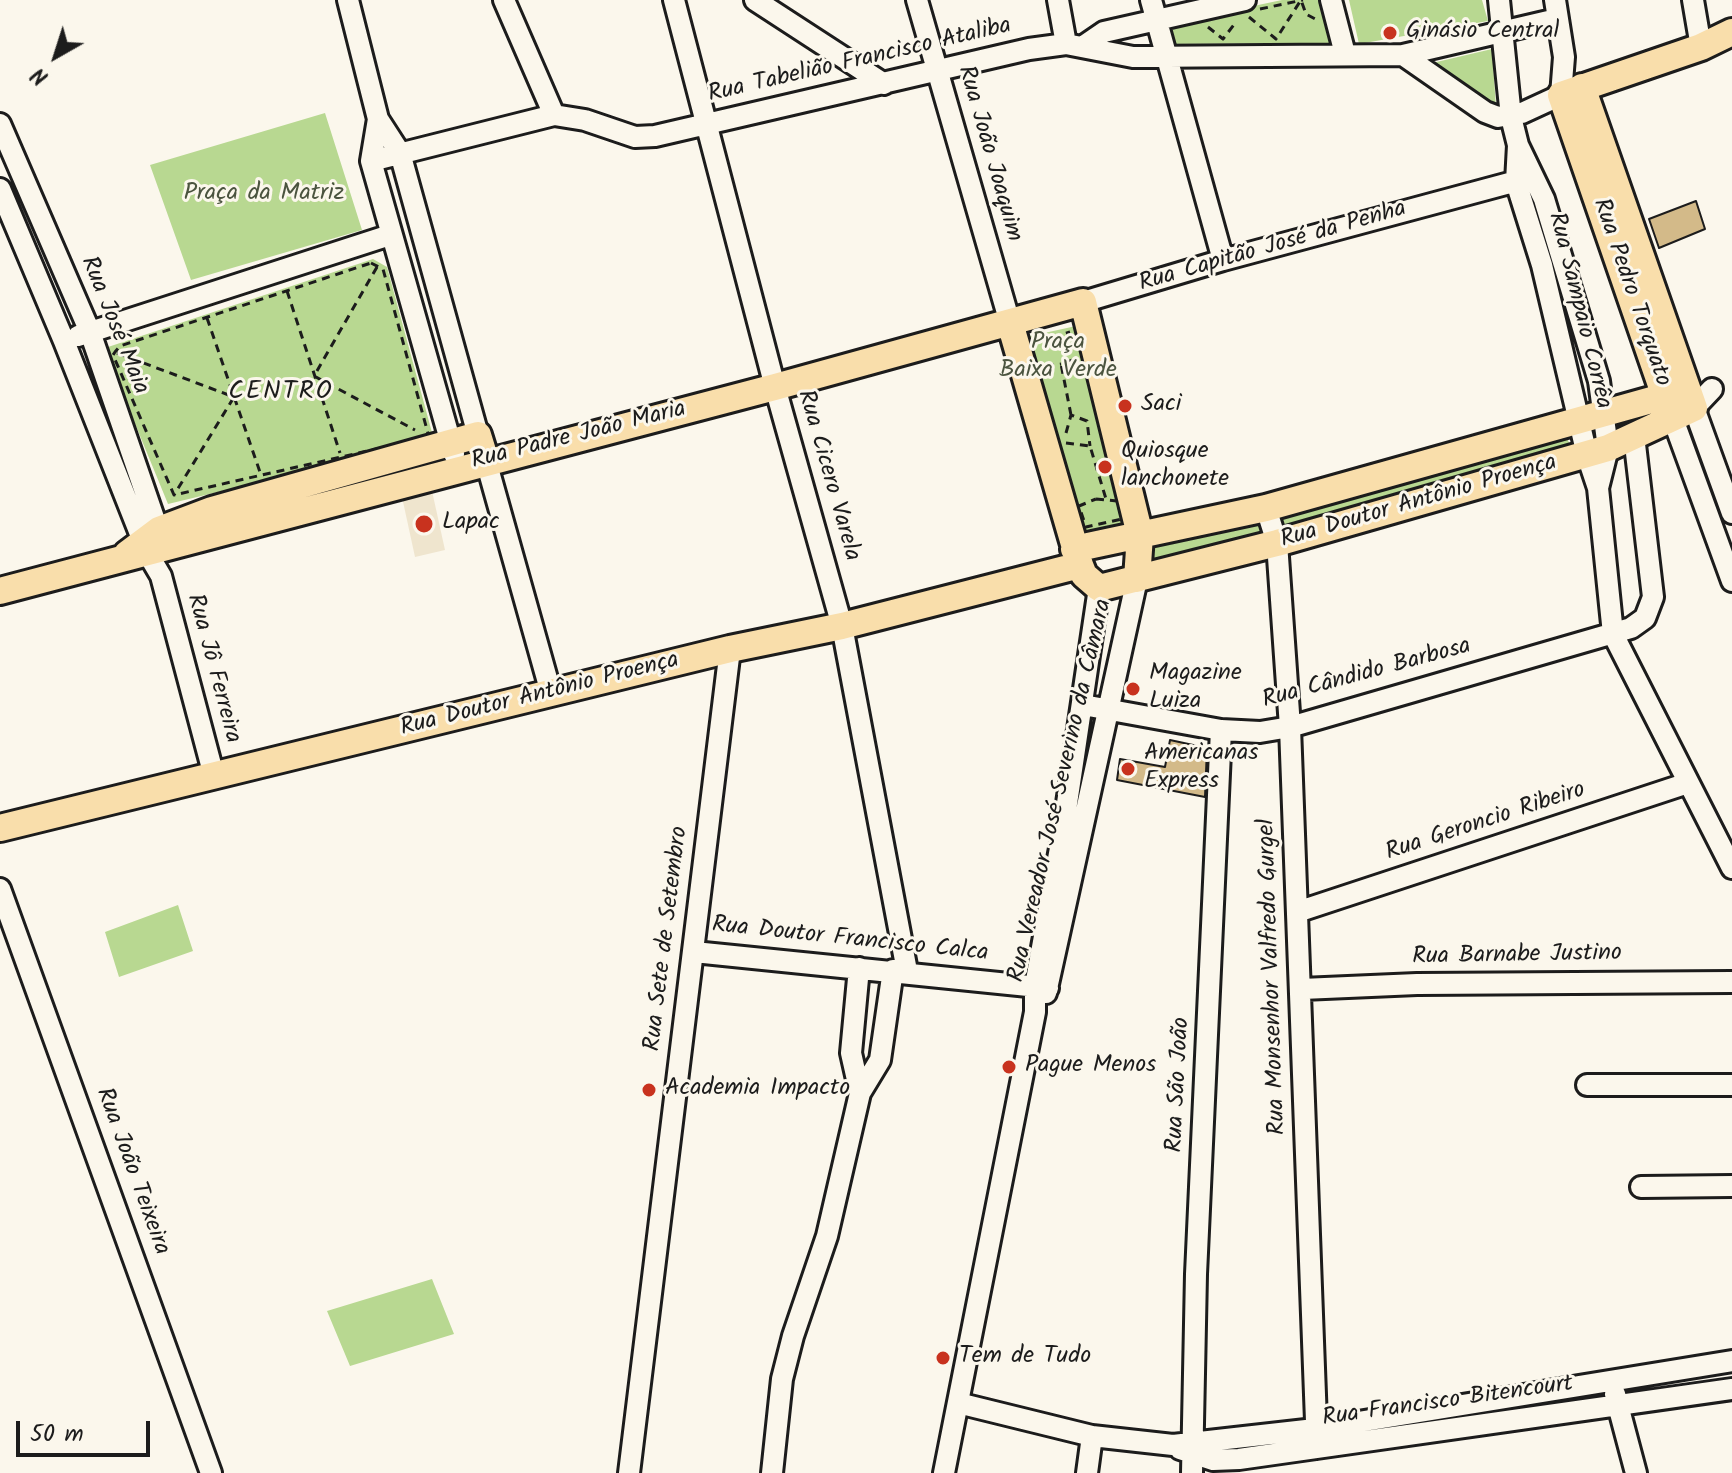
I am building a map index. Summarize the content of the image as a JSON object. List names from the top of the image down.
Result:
{
  "streets": {
    "main road": [
      "Rua Capitão José da Penha",
      "Rua Pedro Torquato",
      "Rua Padre João Maria",
      "Rua Doutor Antônio Proença"
    ],
    "street": [
      "Rua Tabelião Francisco Ataliba",
      "Rua João Joaquim",
      "Rua Sampaio Corrêa",
      "Rua José Maia",
      "Rua Cicero Varela",
      "Rua Jô Ferreira",
      "Rua Cândido Barbosa",
      "Rua Vereador José Severino da Câmara",
      "Rua Geroncio Ribeiro",
      "Rua Sete de Setembro",
      "Rua Doutor Francisco Calca",
      "Rua Barnabe Justino",
      "Rua Monsenhor Valfredo Gurgel",
      "Rua São João",
      "Rua João Teixeira",
      "Rua Francisco Bitencourt"
    ]
  },
  "crossings": [
    ["Rua Tabelião Francisco Ataliba", "Rua João Joaquim"],
    ["Rua Tabelião Francisco Ataliba", "Rua Pedro Torquato"],
    ["Rua Tabelião Francisco Ataliba", "Rua Sampaio Corrêa"],
    ["Rua Tabelião Francisco Ataliba", "Rua Cicero Varela"],
    ["Rua João Joaquim", "Rua Capitão José da Penha"],
    ["Rua João Joaquim", "Rua Padre João Maria"],
    ["Rua Capitão José da Penha", "Rua Sampaio Corrêa"],
    ["Rua Capitão José da Penha", "Rua Padre João Maria"],
    ["Rua Pedro Torquato", "Rua Doutor Antônio Proença"],
    ["Rua Sampaio Corrêa", "Rua Doutor Antônio Proença"],
    ["Rua Sampaio Corrêa", "Rua Cândido Barbosa"],
    ["Rua Sampaio Corrêa", "Rua Geroncio Ribeiro"],
    ["Rua José Maia", "Rua Jô Ferreira"],
    ["Rua Padre João Maria", "Rua Cicero Varela"],
    ["Rua Cicero Varela", "Rua Doutor Antônio Proença"],
    ["Rua Cicero Varela", "Rua Doutor Francisco Calca"],
    ["Rua Doutor Antônio Proença", "Rua Jô Ferreira"],
    ["Rua Doutor Antônio Proença", "Rua Cândido Barbosa"],
    ["Rua Doutor Antônio Proença", "Rua Vereador José Severino da Câmara"],
    ["Rua Doutor Antônio Proença", "Rua Sete de Setembro"],
    ["Rua Doutor Antônio Proença", "Rua Monsenhor Valfredo Gurgel"],
    ["Rua Cândido Barbosa", "Rua Vereador José Severino da Câmara"],
    ["Rua Cândido Barbosa", "Rua Monsenhor Valfredo Gurgel"],
    ["Rua Cândido Barbosa", "Rua São João"],
    ["Rua Vereador José Severino da Câmara", "Rua Doutor Francisco Calca"],
    ["Rua Vereador José Severino da Câmara", "Rua Francisco Bitencourt"],
    ["Rua Geroncio Ribeiro", "Rua Monsenhor Valfredo Gurgel"],
    ["Rua Sete de Setembro", "Rua Doutor Francisco Calca"],
    ["Rua Barnabe Justino", "Rua Monsenhor Valfredo Gurgel"],
    ["Rua Monsenhor Valfredo Gurgel", "Rua Francisco Bitencourt"],
    ["Rua São João", "Rua Francisco Bitencourt"]
  ],
  "districts": ["CENTRO"],
  "parks": ["Praça da Matriz", "Praça Baixa Verde"],
  "places": [
    "Ginásio Central",
    "Saci",
    "Quiosque lanchonete",
    "Lapac",
    "Magazine Luiza",
    "Americanas Express",
    "Pague Menos",
    "Academia Impacto",
    "Tem de Tudo"
  ],
  "scale_bar": "50 m",
  "north": "bottom left"
}
